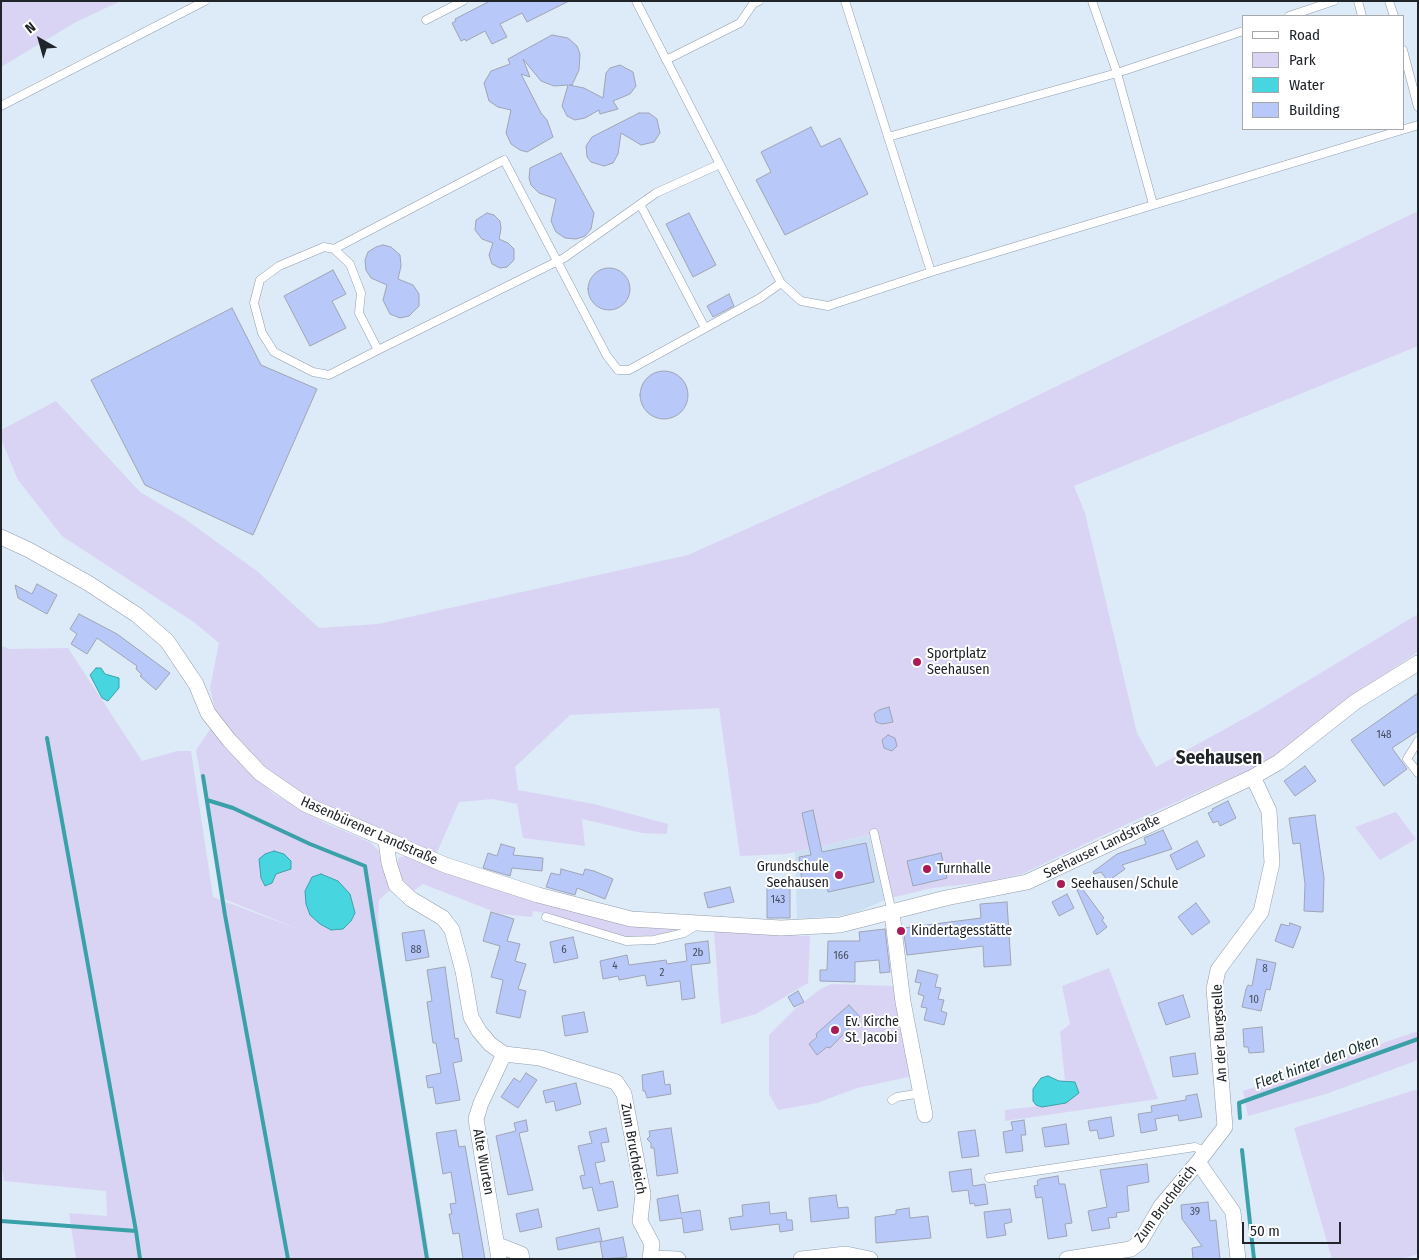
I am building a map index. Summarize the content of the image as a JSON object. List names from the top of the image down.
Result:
{
  "streets": {
    "street": [
      "Hasenbürener Landstraße",
      "Seehauser Landstraße",
      "An der Burgstelle",
      "Zum Bruchdeich",
      "Alte Wurten"
    ]
  },
  "crossings": [
    ["Hasenbürener Landstraße", "Seehauser Landstraße"],
    ["Seehauser Landstraße", "An der Burgstelle"],
    ["An der Burgstelle", "Zum Bruchdeich"],
    ["Zum Bruchdeich", "Alte Wurten"]
  ],
  "districts": ["Seehausen"],
  "water": ["Fleet hinter den Oken"],
  "places": [
    "Sportplatz Seehausen",
    "Turnhalle",
    "Grundschule Seehausen",
    "Seehausen/Schule",
    "Kindertagesstätte",
    "Ev. Kirche St. Jacobi"
  ],
  "house_numbers": [
    "148",
    "143",
    "88",
    "6",
    "2b",
    "166",
    "4",
    "8",
    "2",
    "10",
    "39"
  ],
  "legend": [
    "Road",
    "Park",
    "Water",
    "Building"
  ],
  "scale_bar": "50 m",
  "north": "top left"
}
